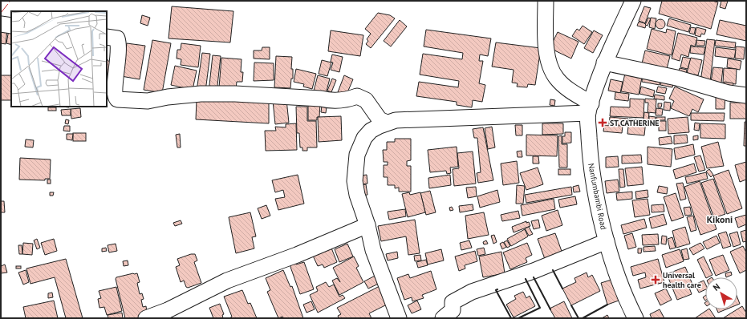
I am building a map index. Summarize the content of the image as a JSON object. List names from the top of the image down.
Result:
{
  "streets": {
    "street": ["Nanfumbambi Road"]
  },
  "districts": ["Kikoni"],
  "places": {
    "health": ["ST CATHERINE", "Universal health care"]
  },
  "north": "top left"
}
